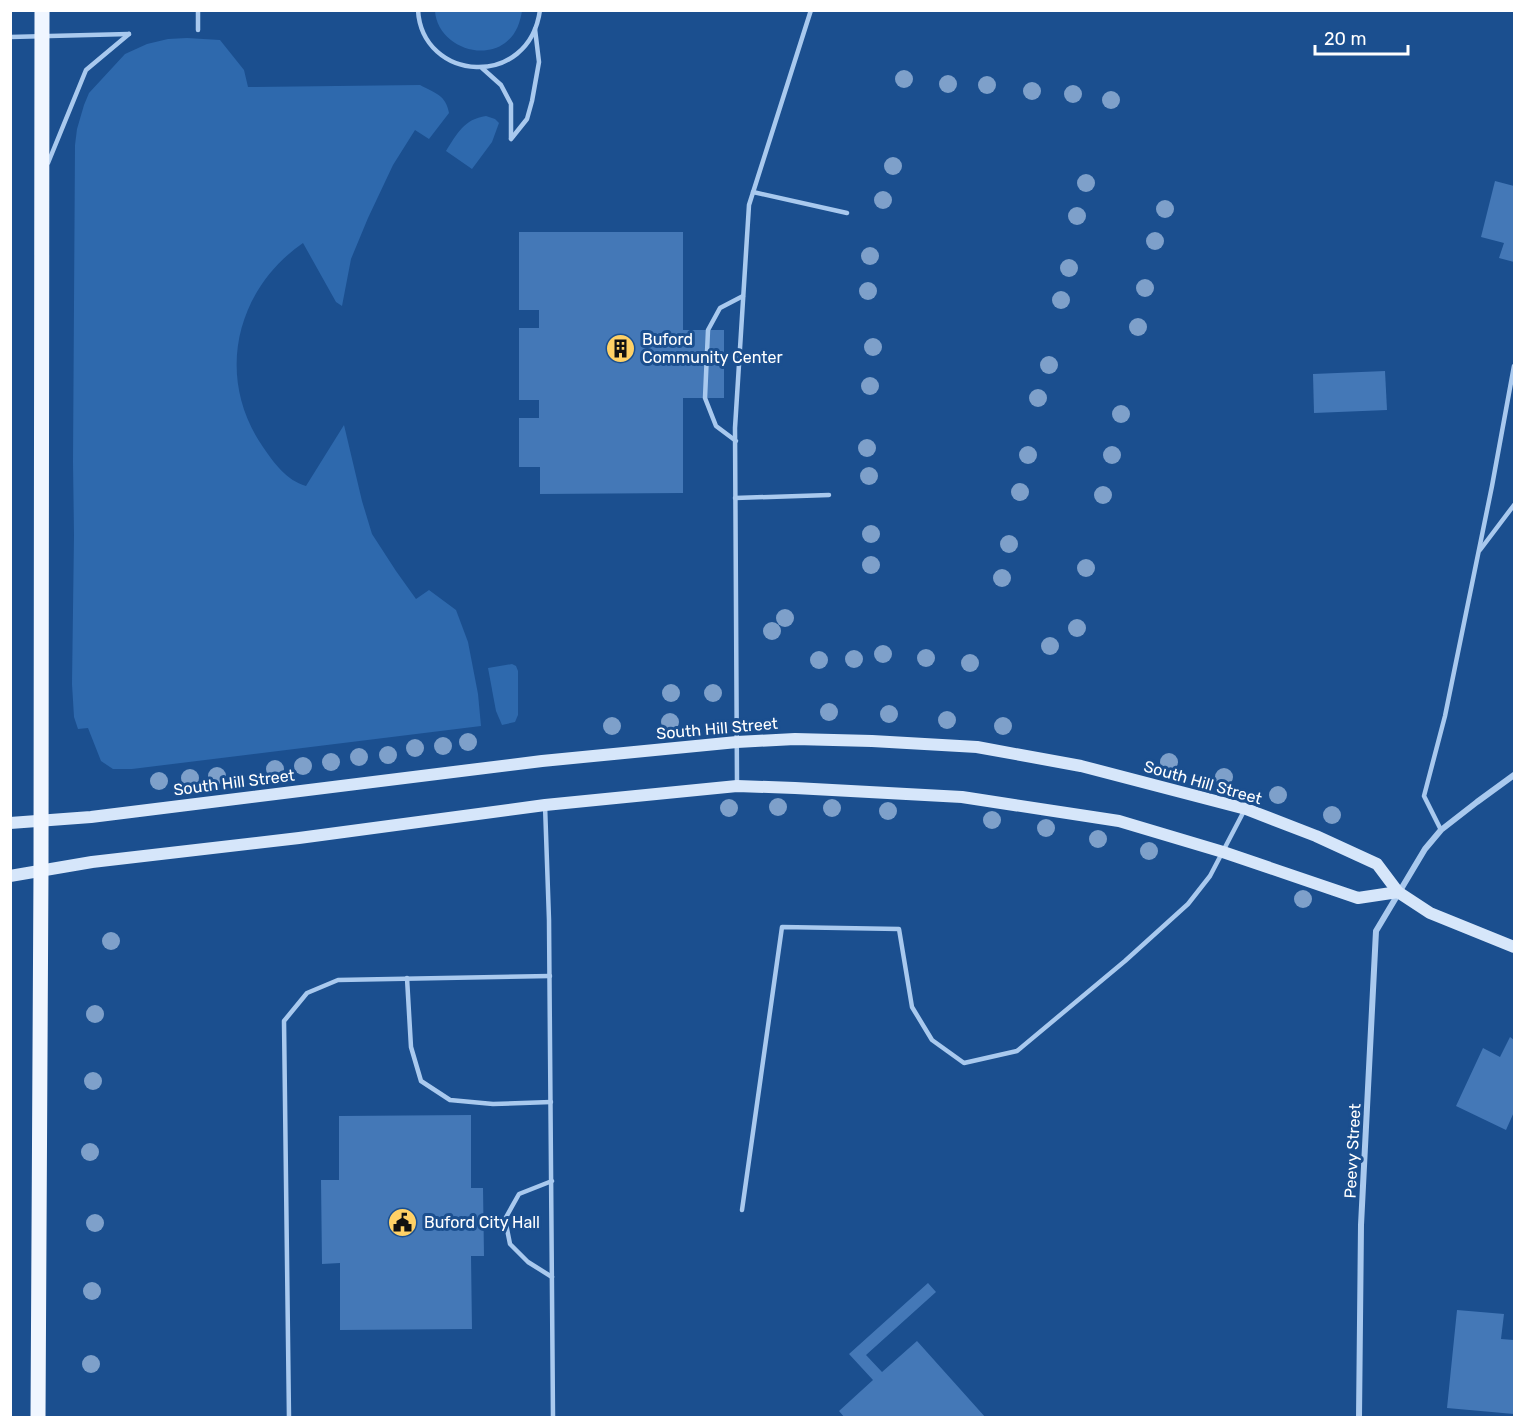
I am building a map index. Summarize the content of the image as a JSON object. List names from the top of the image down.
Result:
{
  "streets": {
    "street": ["South Hill Street", "Peevy Street"]
  },
  "crossings": [
    ["South Hill Street", "Peevy Street"]
  ],
  "places": {
    "building": ["Buford Community Center"],
    "public building": ["Buford City Hall"]
  },
  "scale_bar": "20 m"
}
